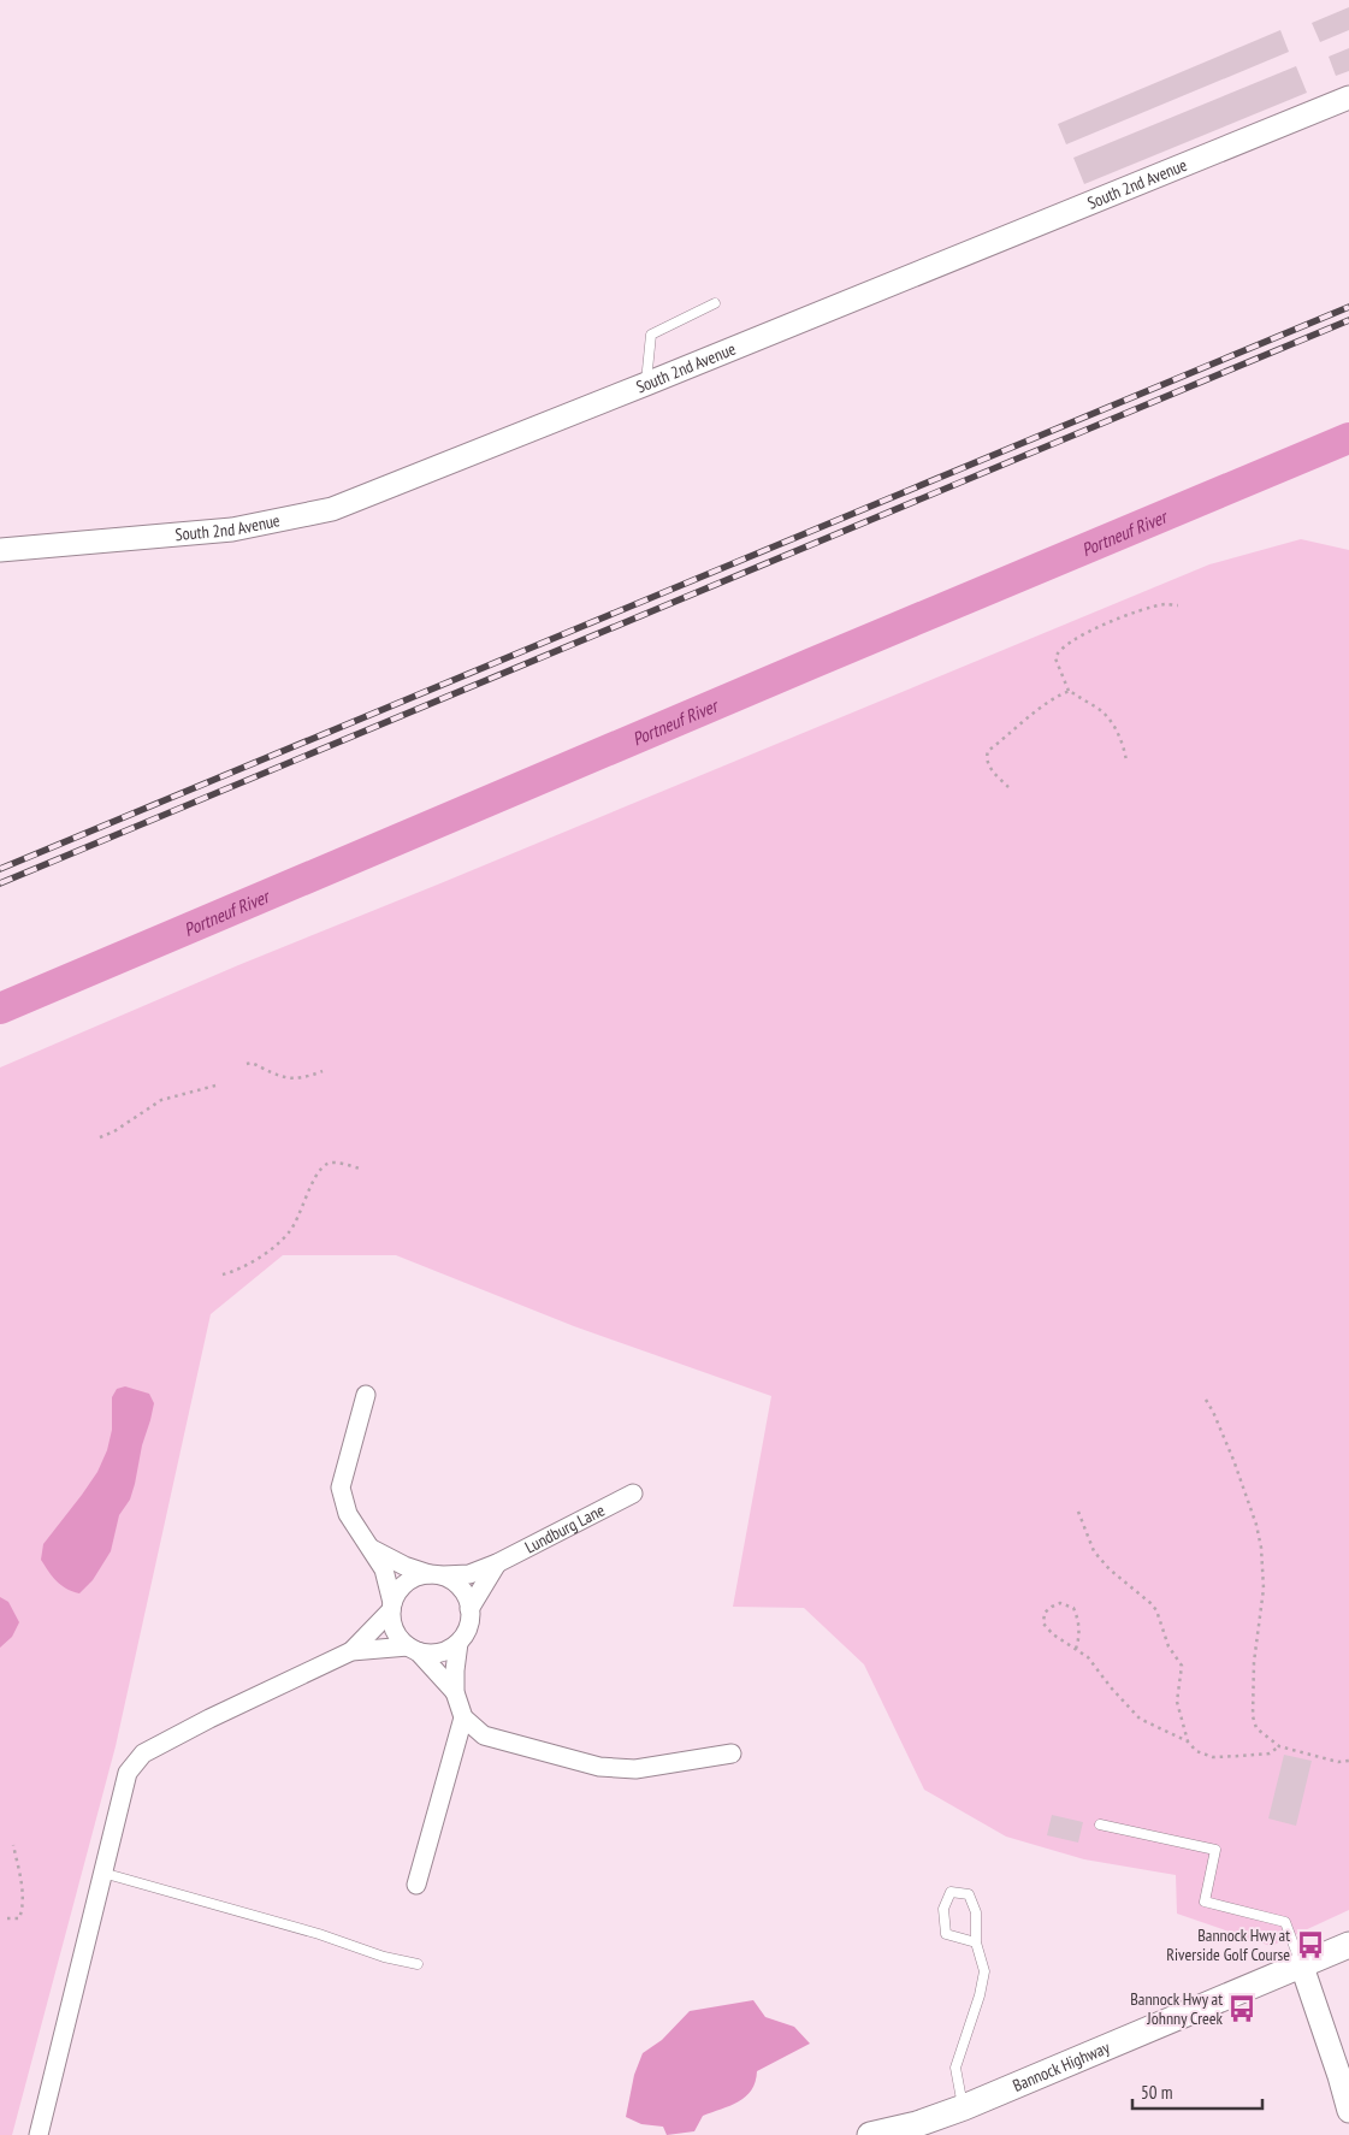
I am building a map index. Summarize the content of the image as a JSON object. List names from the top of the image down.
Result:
{
  "streets": {
    "main road": ["Bannock Highway"],
    "street": ["South 2nd Avenue", "Lundburg Lane"]
  },
  "water": ["Portneuf River"],
  "places": {
    "bus stop": ["Bannock Hwy at Riverside Golf Course", "Bannock Hwy at Johnny Creek"]
  },
  "scale_bar": "50 m"
}
